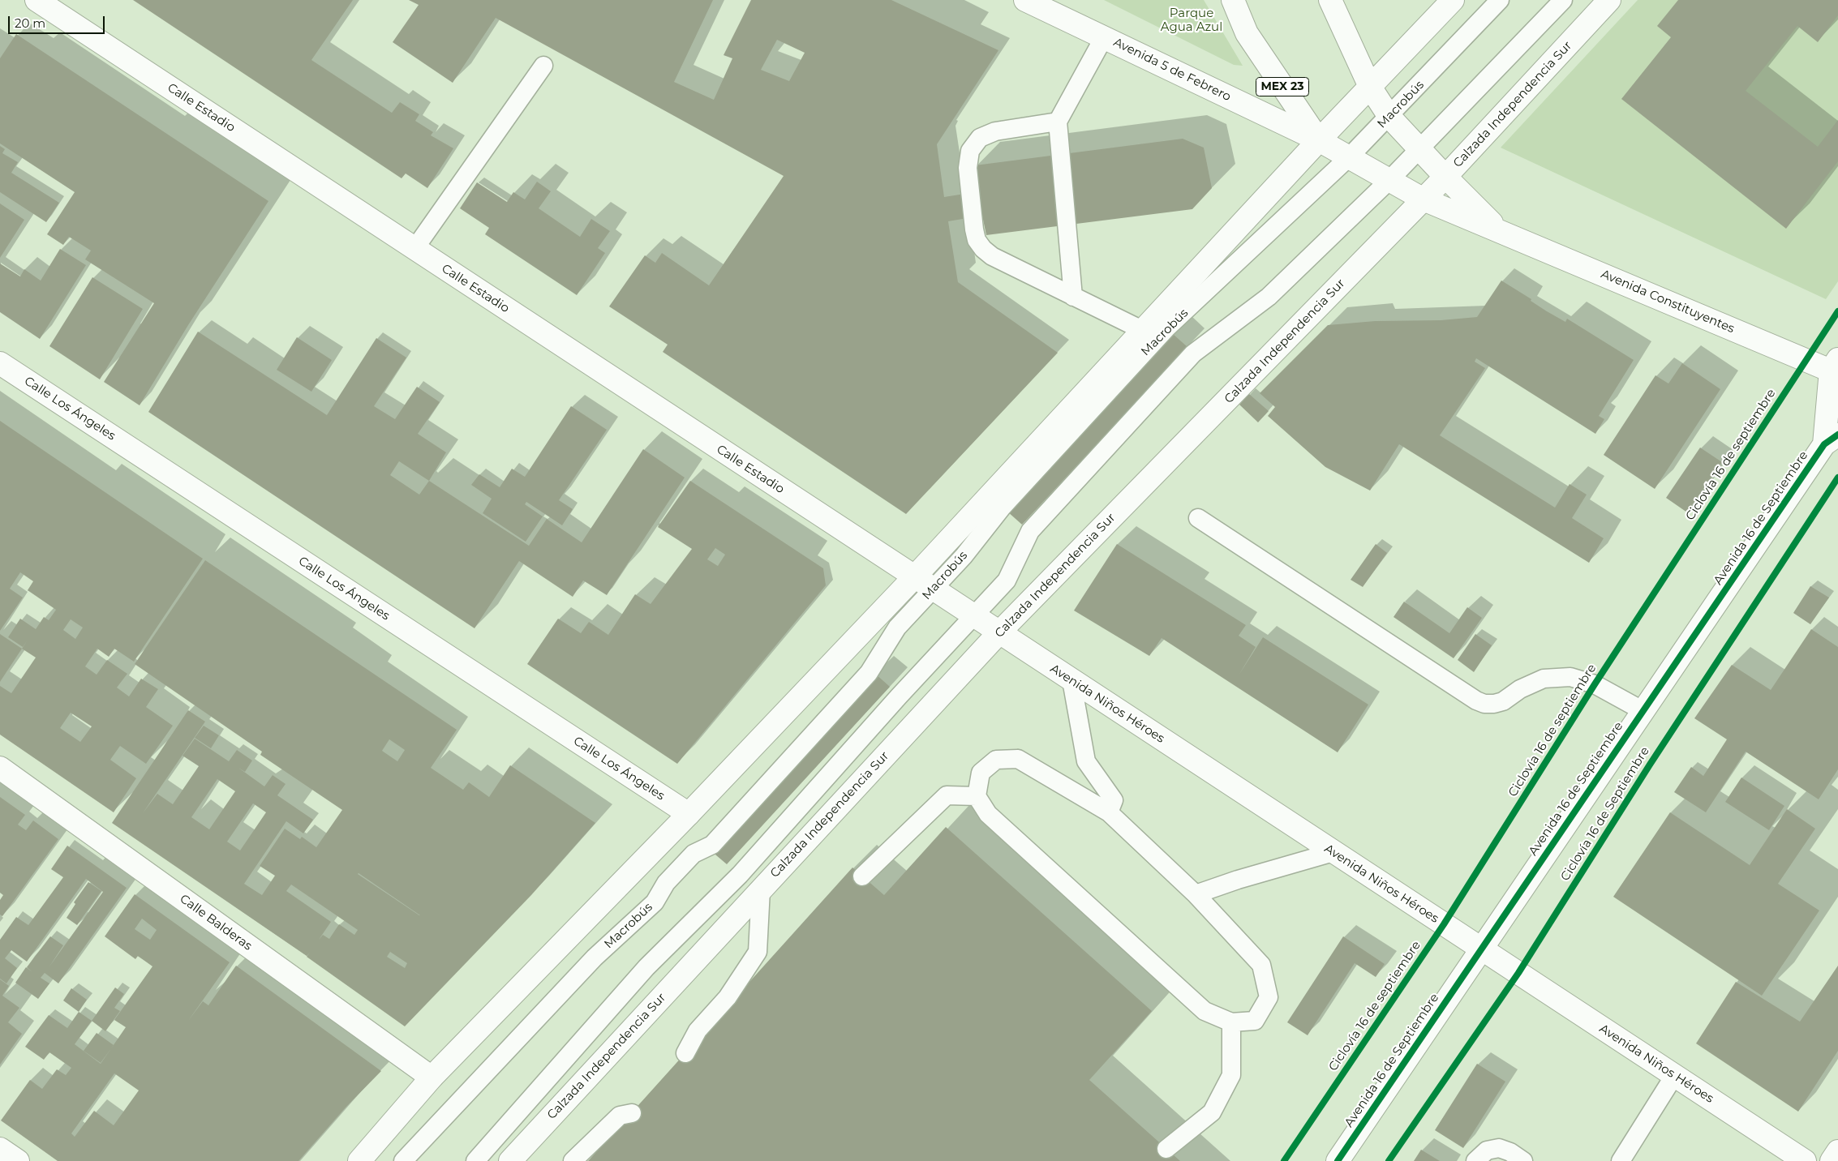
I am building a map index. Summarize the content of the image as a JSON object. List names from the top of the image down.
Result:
{
  "streets": {
    "main road": [
      "Avenida 5 de Febrero",
      "MEX 23",
      "Calzada Independencia Sur",
      "Calle Estadio",
      "Avenida Constituyentes",
      "Calle Los Ángeles",
      "Avenida 16 de Septiembre",
      "Avenida Niños Héroes",
      "Calle Balderas"
    ],
    "lane": ["Macrobús"],
    "cycle path": ["Ciclovía 16 de septiembre", "Ciclovía 16 de Septiembre"]
  },
  "crossings": [
    ["Avenida 5 de Febrero", "MEX 23"],
    ["MEX 23", "Macrobús"],
    ["MEX 23", "Calzada Independencia Sur"],
    ["MEX 23", "Avenida Constituyentes"],
    ["Macrobús", "Calle Estadio"],
    ["Macrobús", "Avenida Constituyentes"],
    ["Calzada Independencia Sur", "Avenida Constituyentes"],
    ["Calzada Independencia Sur", "Avenida Niños Héroes"],
    ["Calle Estadio", "Avenida Niños Héroes"],
    ["Avenida Constituyentes", "Avenida 16 de Septiembre"],
    ["Avenida 16 de Septiembre", "Avenida Niños Héroes"]
  ],
  "parks": ["Parque Agua Azul"],
  "scale_bar": "20 m"
}
